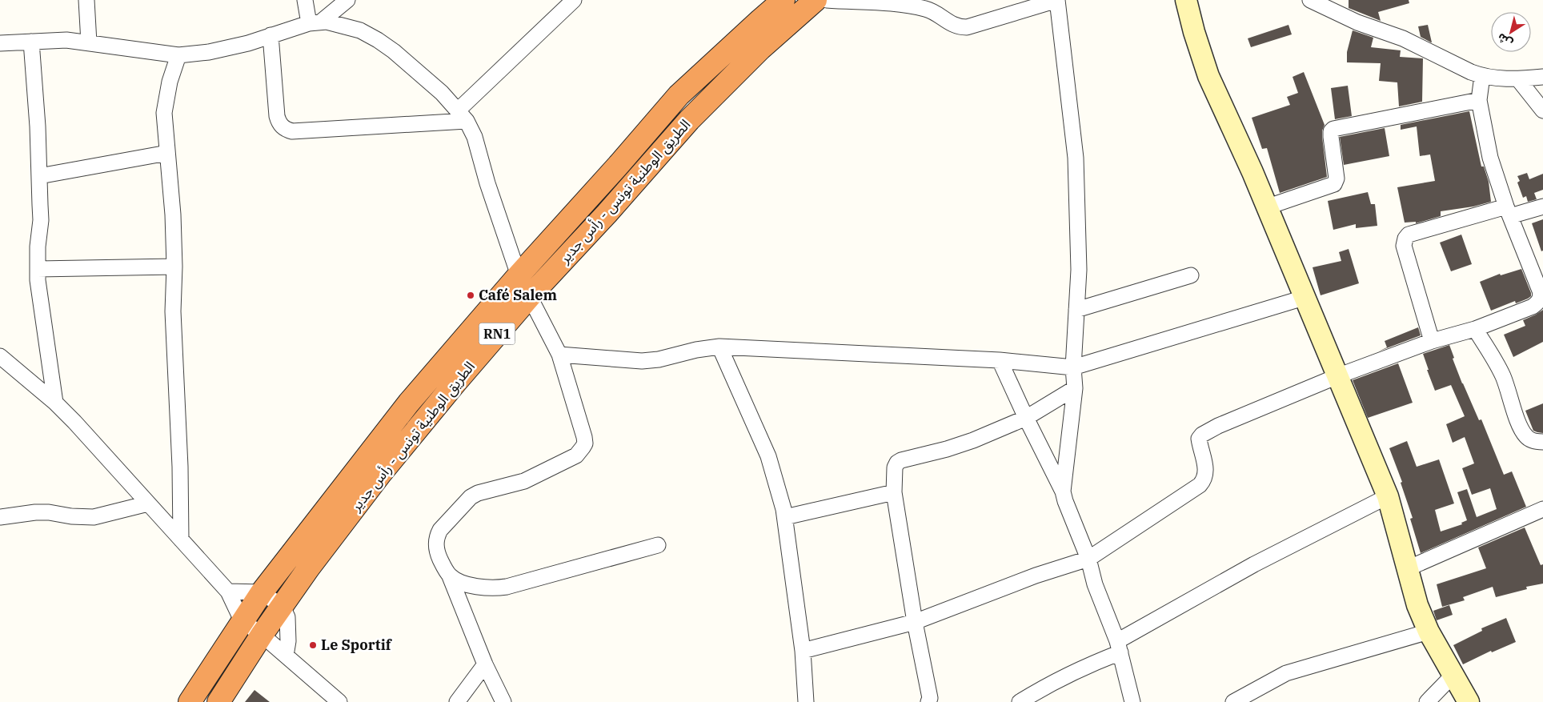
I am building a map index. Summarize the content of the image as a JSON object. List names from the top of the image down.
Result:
{
  "streets": {
    "highway": ["الطريق الوطنية تونس - رأس جدير", "RN1"]
  },
  "places": ["Café Salem", "Le Sportif"],
  "north": "bottom left"
}
